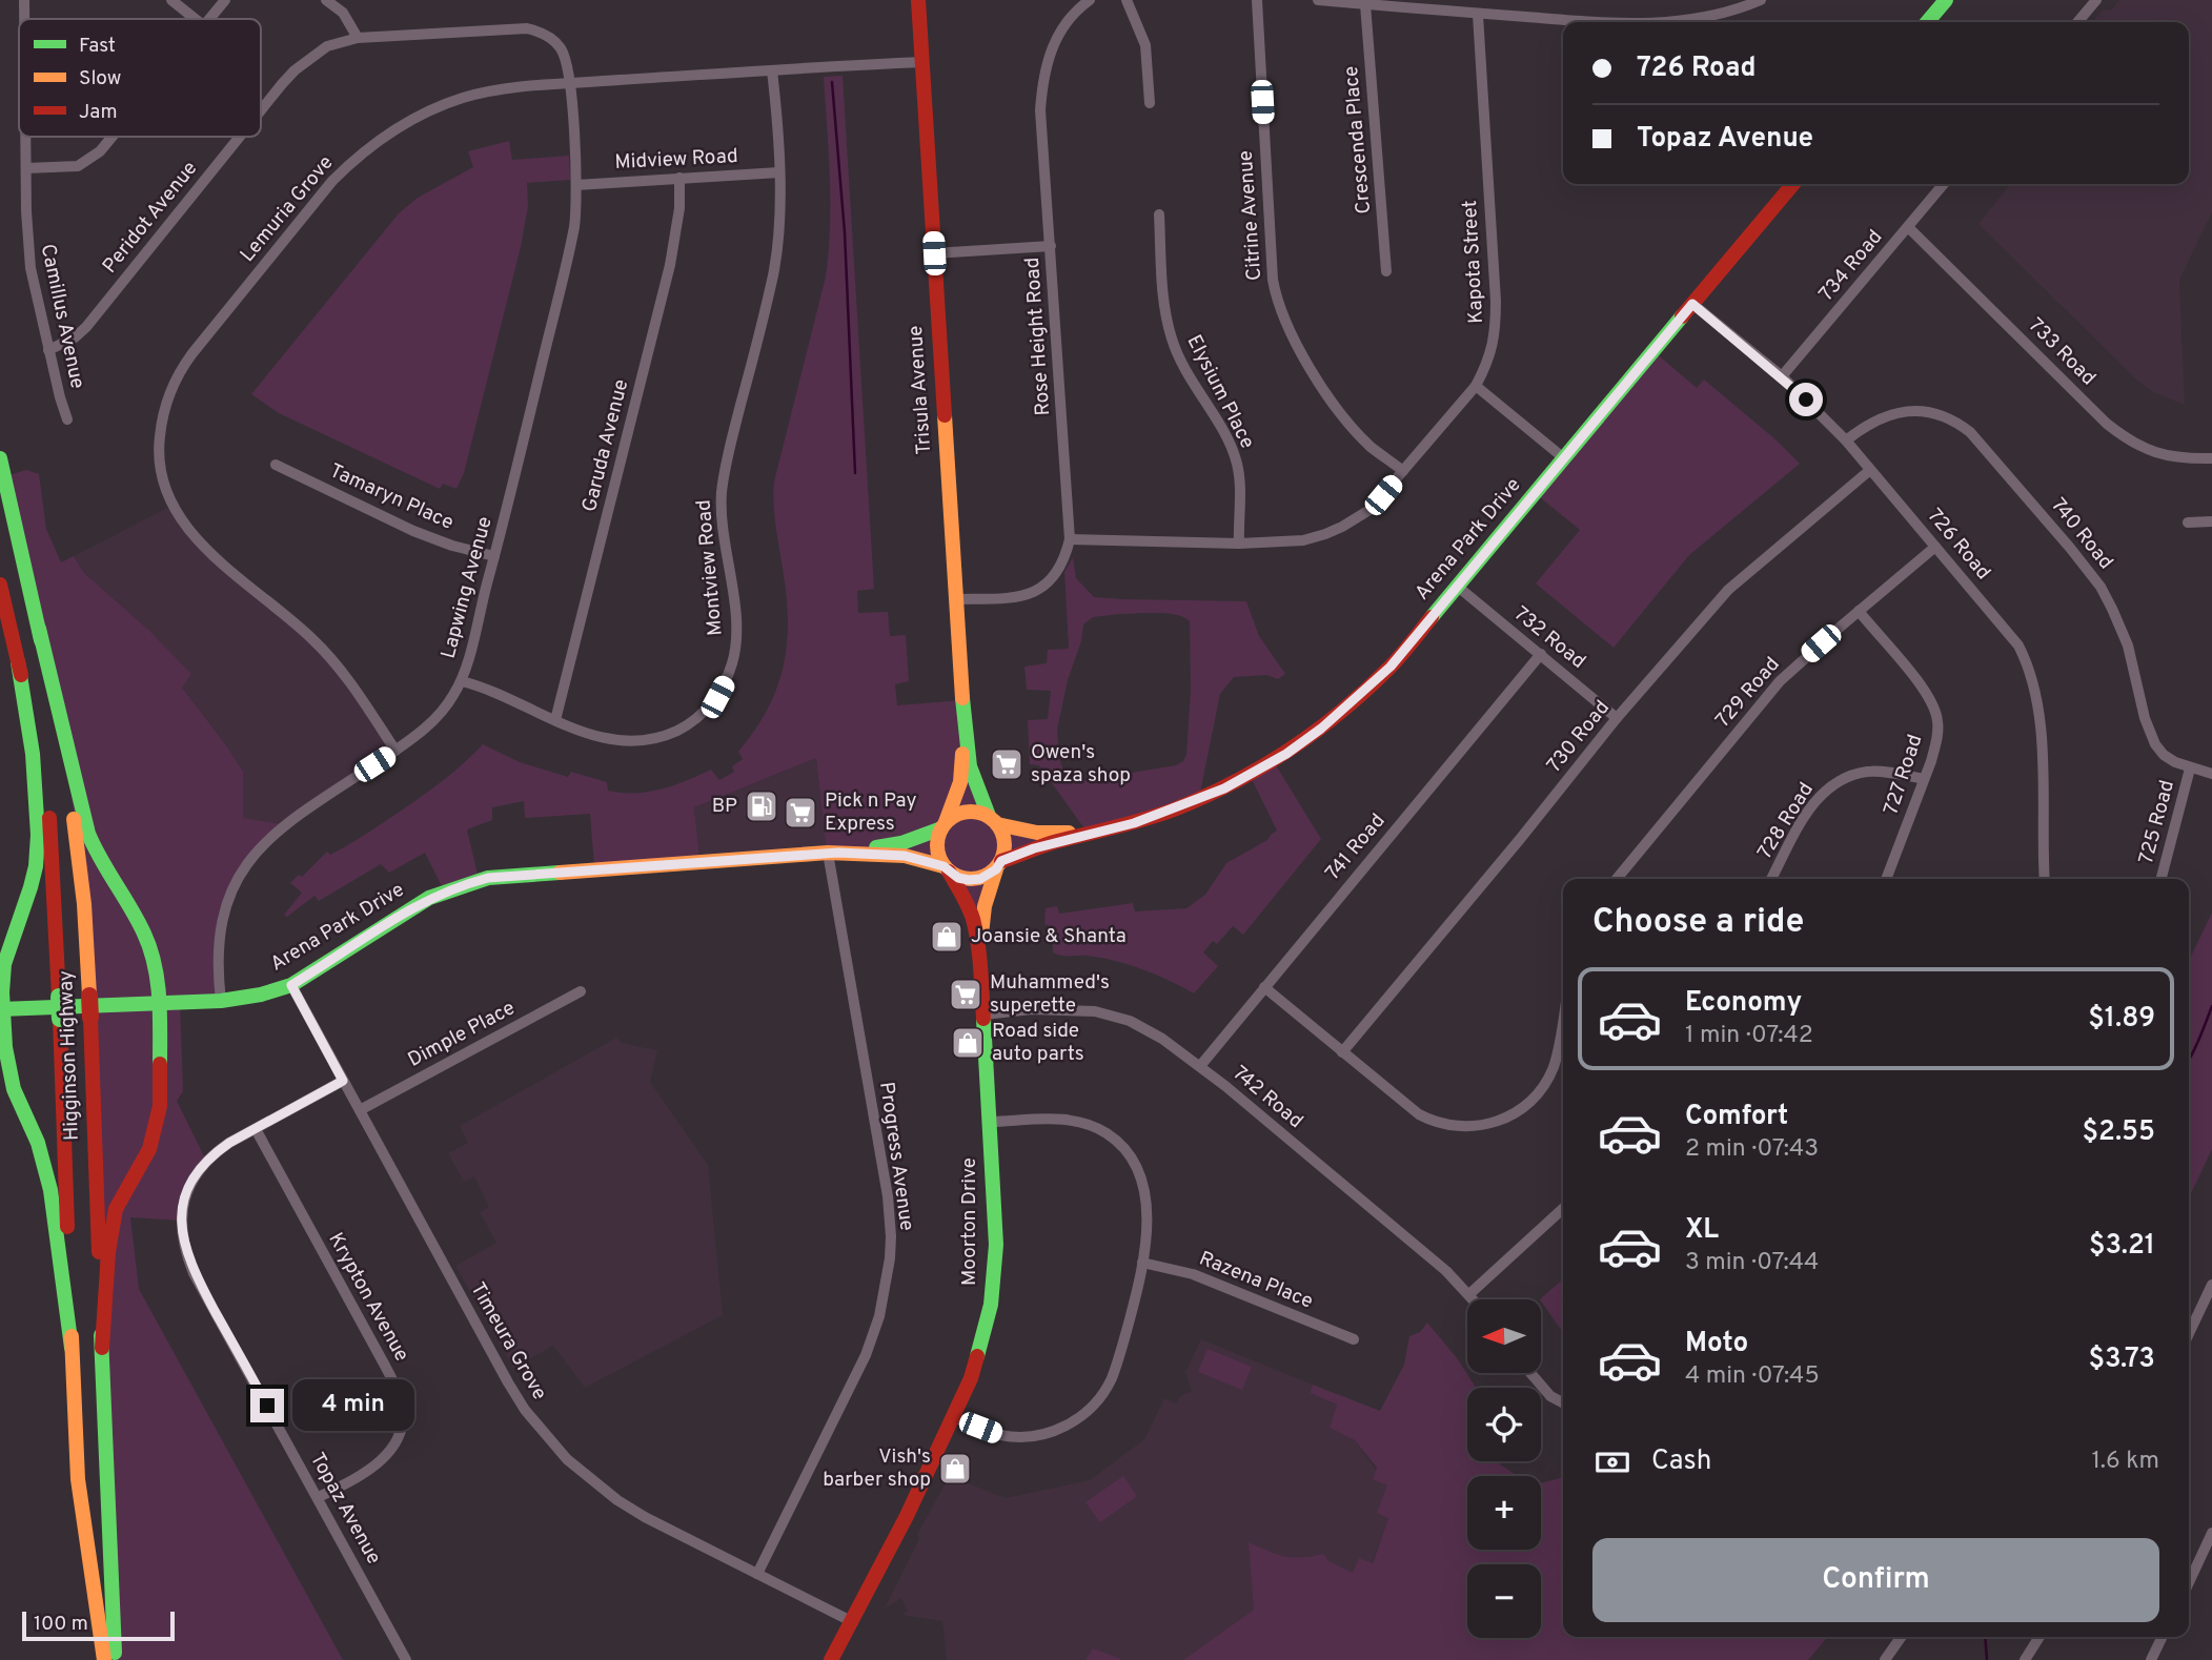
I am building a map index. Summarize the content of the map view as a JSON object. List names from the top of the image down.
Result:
{
  "streets": {
    "main road": [
      "Trisula Avenue",
      "Arena Park Drive",
      "Higginson Highway",
      "Moorton Drive"
    ],
    "street": [
      "Crescenda Place",
      "Midview Road",
      "Lemuria Grove",
      "Citrine Avenue",
      "Peridot Avenue",
      "Kapota Street",
      "734 Road",
      "Camillus Avenue",
      "Rose Height Road",
      "733 Road",
      "Elysium Place",
      "Garuda Avenue",
      "Tamaryn Place",
      "740 Road",
      "726 Road",
      "Montview Road",
      "Lapwing Avenue",
      "732 Road",
      "729 Road",
      "730 Road",
      "727 Road",
      "728 Road",
      "725 Road",
      "741 Road",
      "Dimple Place",
      "742 Road",
      "Progress Avenue",
      "Razena Place",
      "Krypton Avenue",
      "Timeura Grove",
      "Topaz Avenue"
    ]
  },
  "crossings": [
    ["Midview Road", "Garuda Avenue"],
    ["Midview Road", "Montview Road"],
    ["Midview Road", "Lapwing Avenue"],
    ["Lemuria Grove", "Peridot Avenue"],
    ["Lemuria Grove", "Trisula Avenue"],
    ["Lemuria Grove", "Montview Road"],
    ["Lemuria Grove", "Lapwing Avenue"],
    ["Citrine Avenue", "Kapota Street"],
    ["Peridot Avenue", "Camillus Avenue"],
    ["Peridot Avenue", "Lapwing Avenue"],
    ["Kapota Street", "Rose Height Road"],
    ["Kapota Street", "Elysium Place"],
    ["734 Road", "733 Road"],
    ["734 Road", "726 Road"],
    ["Rose Height Road", "Trisula Avenue"],
    ["Trisula Avenue", "Arena Park Drive"],
    ["Trisula Avenue", "Moorton Drive"],
    ["Garuda Avenue", "Montview Road"],
    ["Tamaryn Place", "Lapwing Avenue"],
    ["740 Road", "726 Road"],
    ["740 Road", "725 Road"],
    ["Arena Park Drive", "726 Road"],
    ["Arena Park Drive", "Lapwing Avenue"],
    ["Arena Park Drive", "732 Road"],
    ["Arena Park Drive", "Higginson Highway"],
    ["Arena Park Drive", "Progress Avenue"],
    ["Arena Park Drive", "Moorton Drive"],
    ["Arena Park Drive", "Timeura Grove"],
    ["726 Road", "729 Road"],
    ["726 Road", "730 Road"],
    ["Montview Road", "Lapwing Avenue"],
    ["732 Road", "730 Road"],
    ["732 Road", "741 Road"],
    ["729 Road", "727 Road"],
    ["727 Road", "728 Road"],
    ["741 Road", "742 Road"],
    ["Dimple Place", "Timeura Grove"],
    ["742 Road", "Moorton Drive"],
    ["Progress Avenue", "Timeura Grove"],
    ["Moorton Drive", "Timeura Grove"],
    ["Krypton Avenue", "Topaz Avenue"],
    ["Timeura Grove", "Topaz Avenue"]
  ],
  "places": {
    "supermarket": ["Owen's spaza shop", "Pick n Pay Express", "Muhammed's superette"],
    "fuel station": ["BP"],
    "shop": ["Joansie & Shanta", "Road side auto parts", "Vish's barber shop"]
  },
  "legend": ["Fast", "Slow", "Jam"],
  "scale_bar": "100 m",
  "north": "left",
  "page": {
    "banner": ["726 Road", "Topaz Avenue"],
    "heading": "Choose a ride",
    "list": [
      {
        "name": "Economy",
        "note": "1 min · 07:42",
        "value": "$1.89"
      },
      {
        "name": "Comfort",
        "note": "2 min · 07:43",
        "value": "$2.55"
      },
      {
        "name": "XL",
        "note": "3 min · 07:44",
        "value": "$3.21"
      },
      {
        "name": "Moto",
        "note": "4 min · 07:45",
        "value": "$3.73"
      }
    ],
    "map_buttons": ["+", "−"],
    "bubble": "4 min",
    "pay": ["Cash", "1.6 km"],
    "buttons": "Confirm",
    "scale": "100 m"
  }
}
